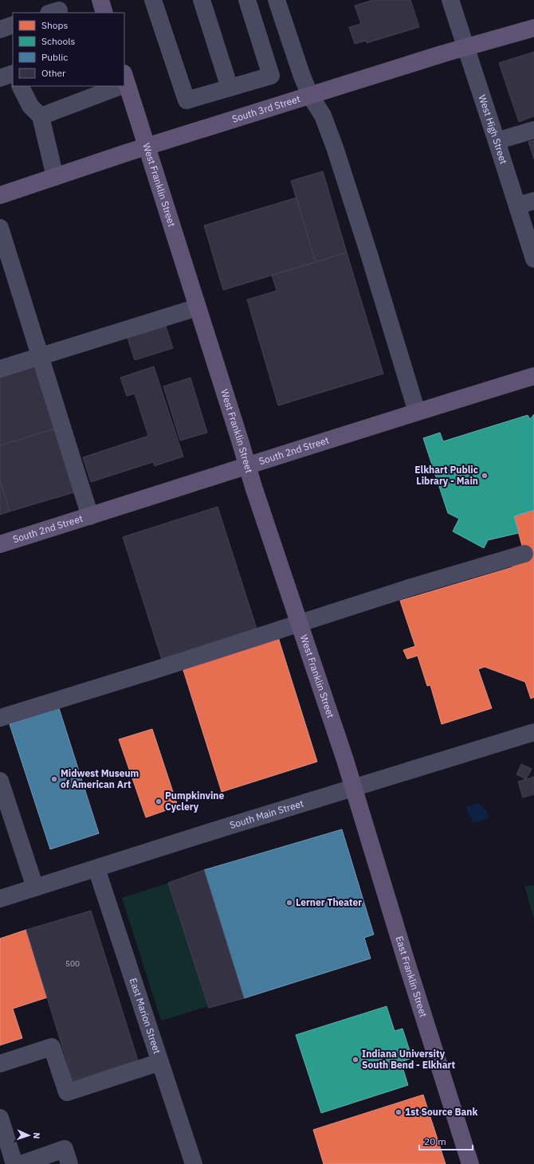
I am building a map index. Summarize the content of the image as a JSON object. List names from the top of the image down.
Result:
{
  "streets": {
    "main road": [
      "South 3rd Street",
      "West Franklin Street",
      "South 2nd Street",
      "East Franklin Street"
    ],
    "street": ["West High Street", "South Main Street", "East Marion Street"]
  },
  "crossings": [
    ["South 3rd Street", "West High Street"],
    ["South 3rd Street", "West Franklin Street"],
    ["West Franklin Street", "South 2nd Street"],
    ["West Franklin Street", "South Main Street"],
    ["West Franklin Street", "East Franklin Street"],
    ["South Main Street", "East Franklin Street"],
    ["South Main Street", "East Marion Street"]
  ],
  "places": [
    "Elkhart Public Library - Main",
    "Midwest Museum of American Art",
    "Pumpkinvine Cyclery",
    "Lerner Theater",
    "Indiana University South Bend - Elkhart",
    "1st Source Bank"
  ],
  "house_numbers": ["500"],
  "legend": [
    "Shops",
    "Schools",
    "Public",
    "Other"
  ],
  "scale_bar": "20 m",
  "north": "right"
}
